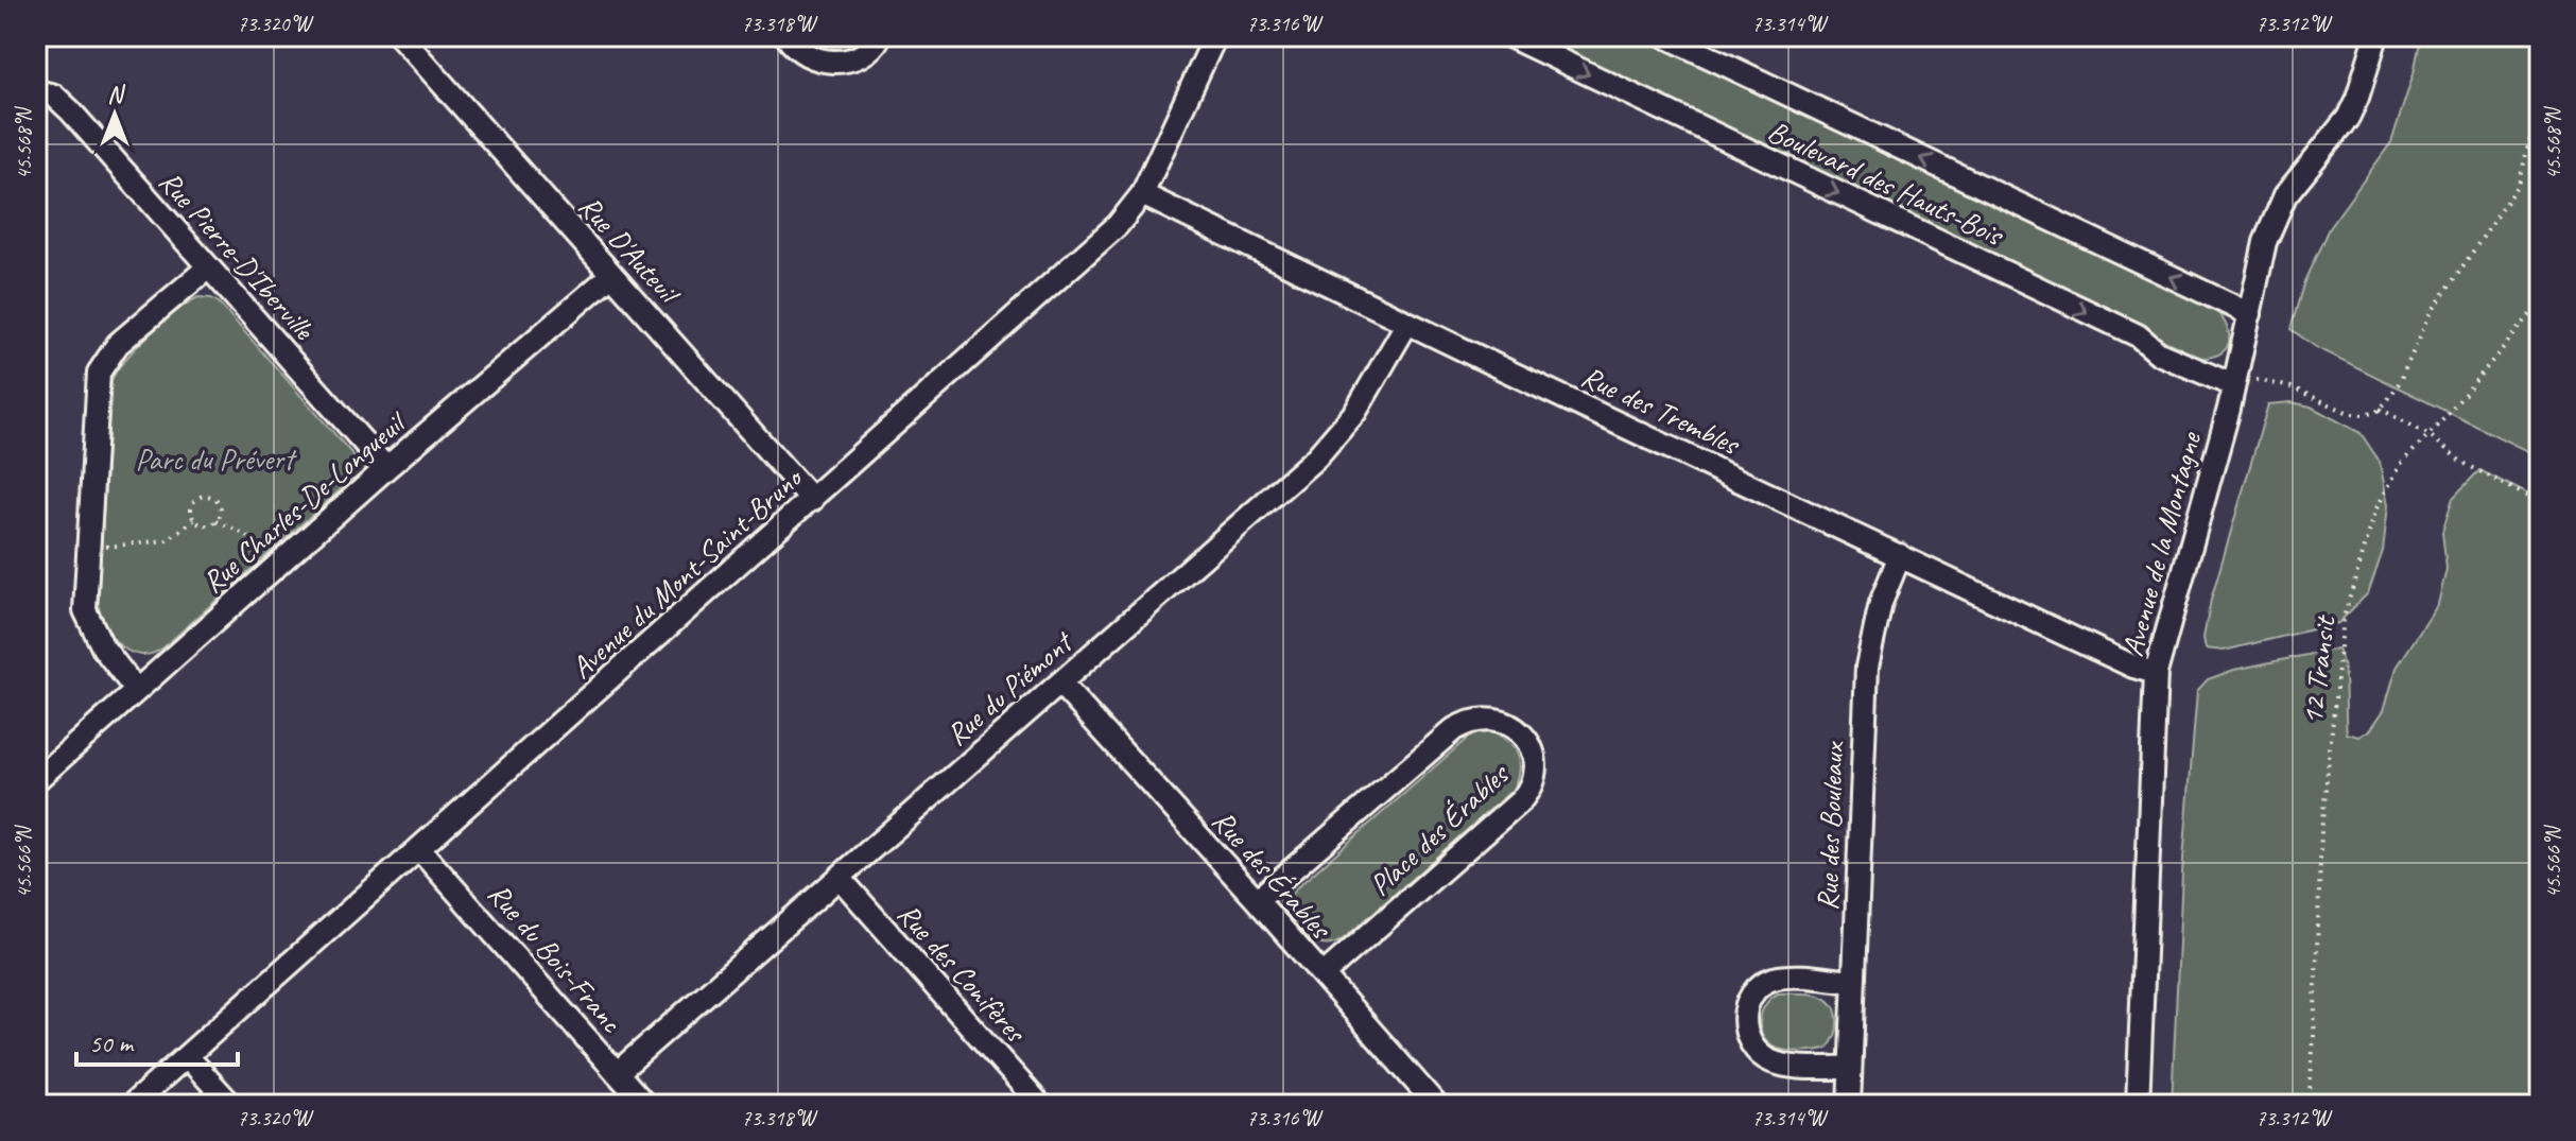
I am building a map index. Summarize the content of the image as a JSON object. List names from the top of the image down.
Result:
{
  "streets": {
    "street": [
      "Boulevard des Hauts-Bois",
      "Rue D'Auteuil",
      "Rue Pierre-D'Iberville",
      "Rue des Trembles",
      "Rue Charles-De-Longueuil",
      "Avenue de la Montagne",
      "Avenue du Mont-Saint-Bruno",
      "Rue du Piémont",
      "Rue des Bouleaux",
      "Place des Érables",
      "Rue des Érables",
      "Rue du Bois-Franc",
      "Rue des Conifères"
    ],
    "path": ["12 Transit"]
  },
  "crossings": [
    ["Boulevard des Hauts-Bois", "Avenue de la Montagne"],
    ["Rue D'Auteuil", "Rue Charles-De-Longueuil"],
    ["Rue D'Auteuil", "Avenue du Mont-Saint-Bruno"],
    ["Rue Pierre-D'Iberville", "Rue Charles-De-Longueuil"],
    ["Rue des Trembles", "Avenue de la Montagne"],
    ["Rue des Trembles", "Avenue du Mont-Saint-Bruno"],
    ["Rue des Trembles", "Rue du Piémont"],
    ["Rue des Trembles", "Rue des Bouleaux"],
    ["Avenue du Mont-Saint-Bruno", "Rue du Bois-Franc"],
    ["Rue du Piémont", "Rue des Érables"],
    ["Rue du Piémont", "Rue du Bois-Franc"],
    ["Rue du Piémont", "Rue des Conifères"],
    ["Place des Érables", "Rue des Érables"]
  ],
  "parks": ["Parc du Prévert"],
  "scale_bar": "50 m",
  "north": "top",
  "coordinates": [
    "73.320°W",
    "73.318°W",
    "73.316°W",
    "73.314°W",
    "73.312°W",
    "45.568°N",
    "45.566°N"
  ]
}
